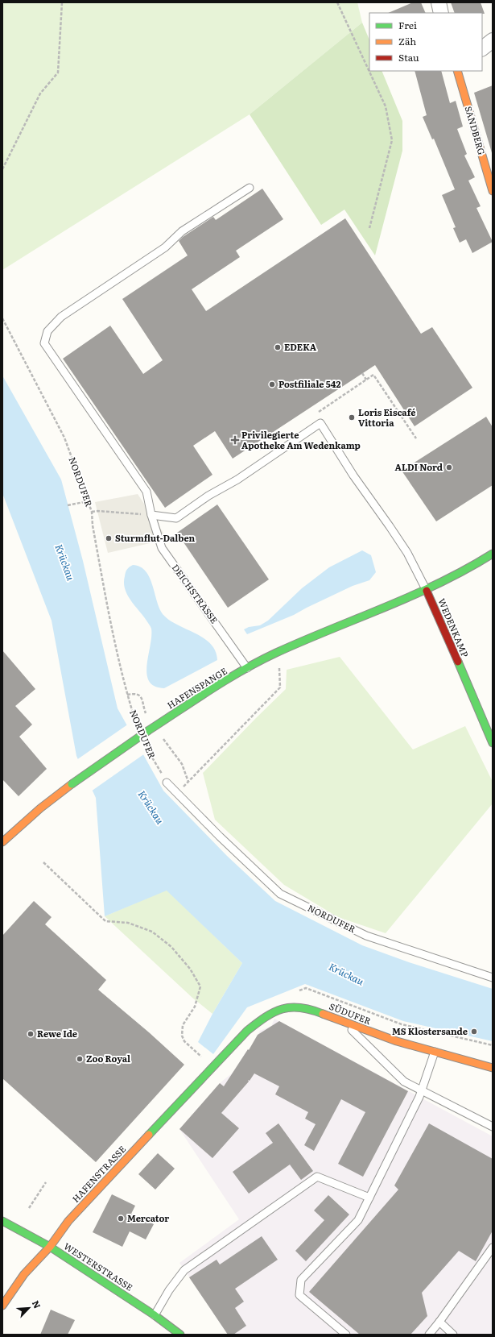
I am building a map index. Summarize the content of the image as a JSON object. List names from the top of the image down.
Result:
{
  "streets": {
    "street": [
      "SANDBERG",
      "WEDENKAMP",
      "HAFENSPANGE",
      "SÜDUFER",
      "HAFENSTRASSE",
      "WESTERSTRASSE"
    ],
    "lane": ["NORDUFER", "DEICHSTRASSE"]
  },
  "crossings": [
    ["DEICHSTRASSE", "HAFENSPANGE"],
    ["WEDENKAMP", "HAFENSPANGE"],
    ["SÜDUFER", "HAFENSTRASSE"],
    ["HAFENSTRASSE", "WESTERSTRASSE"]
  ],
  "water": ["Krückau"],
  "places": {
    "other": [
      "EDEKA",
      "Postfiliale 542",
      "Loris Eiscafé Vittoria",
      "ALDI Nord",
      "Sturmflut-Dalben",
      "MS Klostersande",
      "Rewe Ide",
      "Zoo Royal",
      "Mercator"
    ],
    "health": ["Privilegierte Apotheke Am Wedenkamp"]
  },
  "legend": ["Frei", "Zäh", "Stau"],
  "north": "top right"
}
